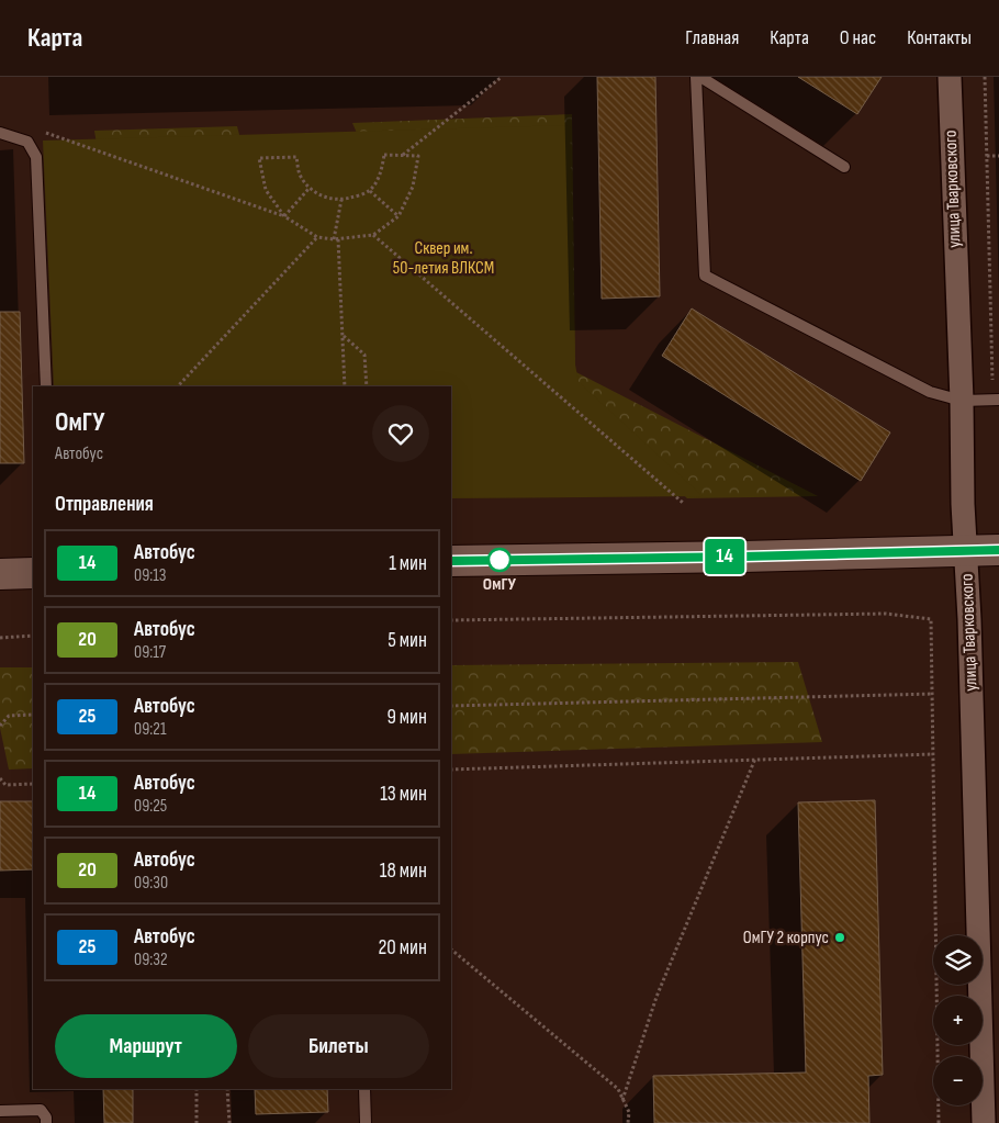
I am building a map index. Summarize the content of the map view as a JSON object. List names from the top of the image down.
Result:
{
  "streets": {
    "street": ["улица Тварковского"]
  },
  "parks": ["Сквер им. 50-летия ВЛКСМ"],
  "places": ["ОмГУ", "ОмГУ 2 корпус"],
  "lines": ["bus line 14"],
  "page": {
    "header": "Карта",
    "nav": [
      "Главная",
      "Карта",
      "О нас",
      "Контакты"
    ],
    "on_map": "14",
    "heading": [
      ["ОмГУ", "Автобус"],
      "Отправления"
    ],
    "list": [
      {
        "mark": "14",
        "name": "Автобус",
        "note": "09:13",
        "value": "1 мин"
      },
      {
        "mark": "20",
        "name": "Автобус",
        "note": "09:17",
        "value": "5 мин"
      },
      {
        "mark": "25",
        "name": "Автобус",
        "note": "09:21",
        "value": "9 мин"
      },
      {
        "mark": "14",
        "name": "Автобус",
        "note": "09:25",
        "value": "13 мин"
      },
      {
        "mark": "20",
        "name": "Автобус",
        "note": "09:30",
        "value": "18 мин"
      },
      {
        "mark": "25",
        "name": "Автобус",
        "note": "09:32",
        "value": "20 мин"
      }
    ],
    "map_buttons": ["+", "−"],
    "buttons": ["Маршрут", "Билеты"]
  }
}
